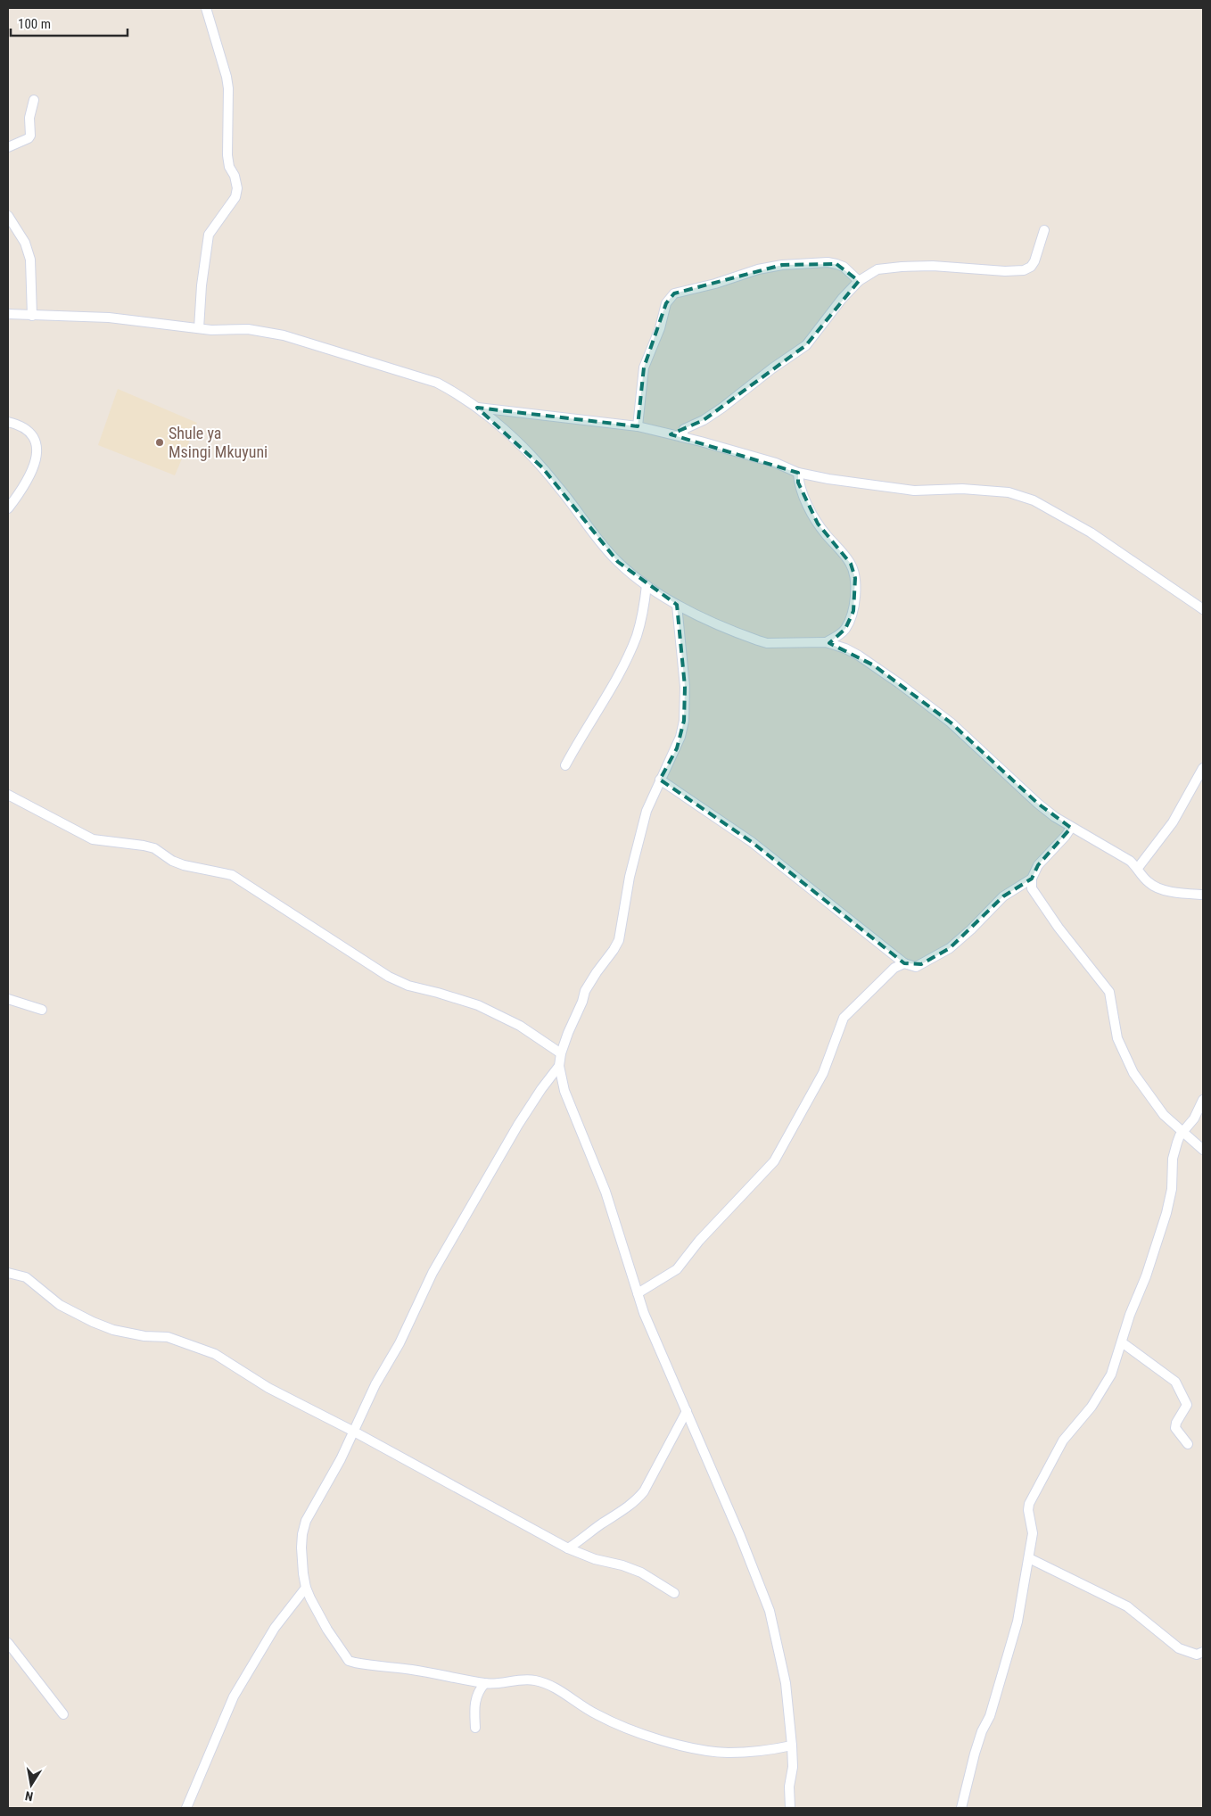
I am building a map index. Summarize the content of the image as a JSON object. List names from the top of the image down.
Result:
{
  "places": ["Shule ya Msingi Mkuyuni"],
  "scale_bar": "100 m",
  "north": "bottom"
}
